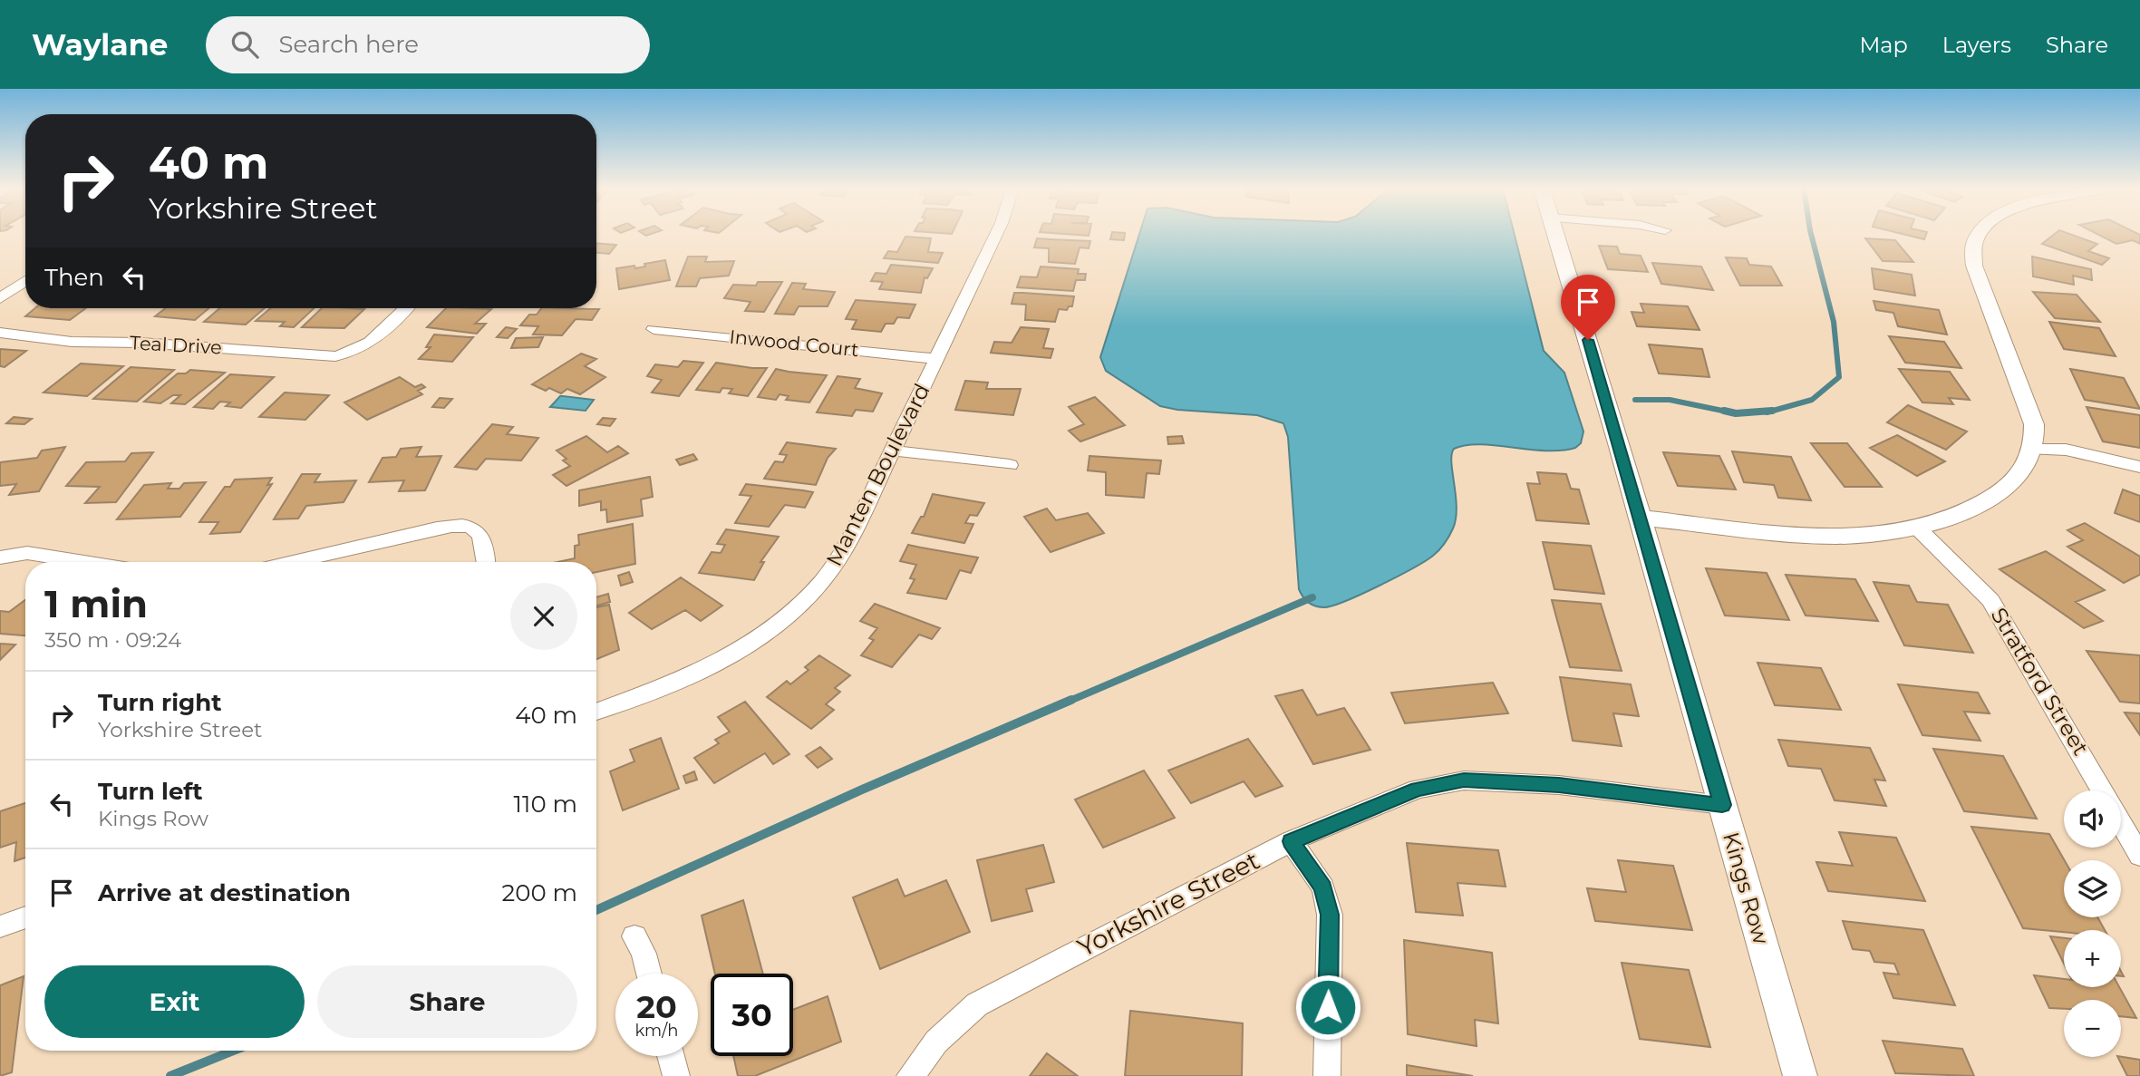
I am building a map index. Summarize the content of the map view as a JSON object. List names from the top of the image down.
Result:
{
  "streets": {
    "street": [
      "Inwood Court",
      "Teal Drive",
      "Manten Boulevard",
      "Stratford Street",
      "Kings Row",
      "Yorkshire Street"
    ]
  },
  "crossings": [
    ["Inwood Court", "Manten Boulevard"],
    ["Kings Row", "Yorkshire Street"]
  ],
  "page": {
    "header": "Waylane",
    "search": "Search here",
    "nav": ["Map", "Layers", "Share"],
    "turn": ["40 m", "Yorkshire Street"],
    "then": "Then",
    "heading": ["1 min", "350 m · 09:24"],
    "list": [
      {
        "name": "Turn right",
        "note": "Yorkshire Street",
        "value": "40 m"
      },
      {
        "name": "Turn left",
        "note": "Kings Row",
        "value": "110 m"
      },
      {
        "name": "Arrive at destination",
        "value": "200 m"
      }
    ],
    "map_buttons": ["+", "−"],
    "buttons": ["Exit", "Share"],
    "speed": "20 km/h",
    "limit": "30"
  }
}
